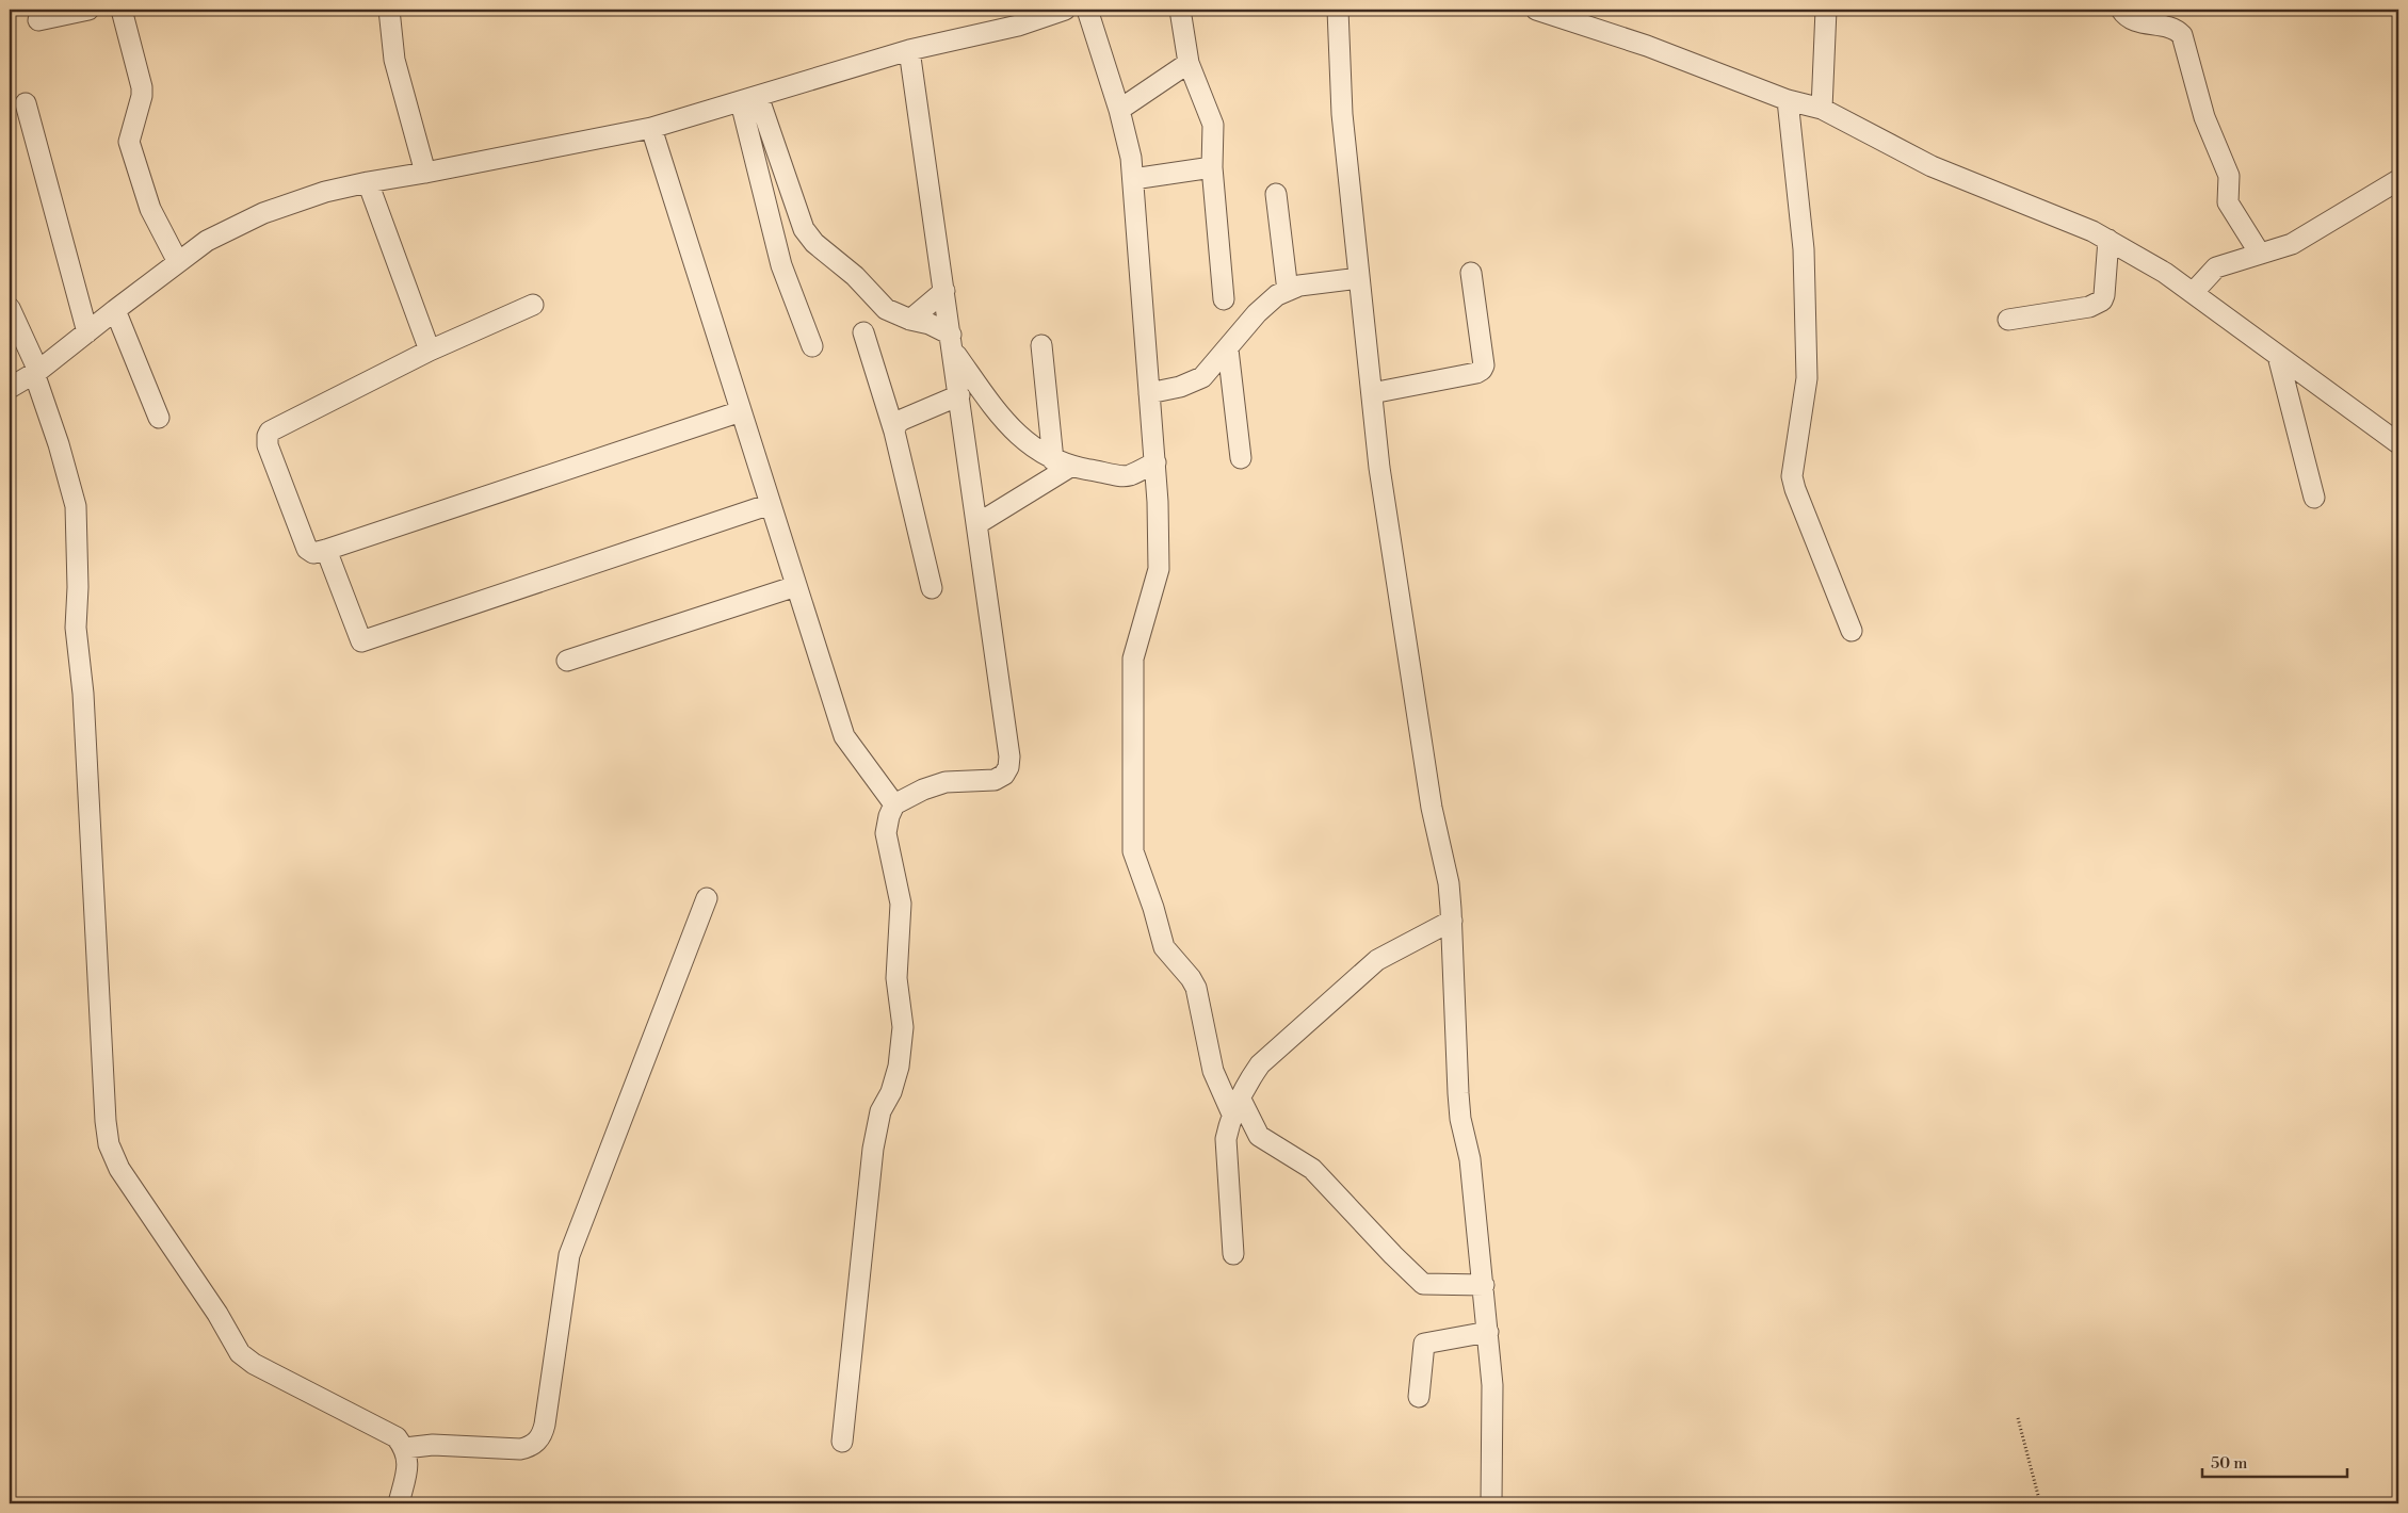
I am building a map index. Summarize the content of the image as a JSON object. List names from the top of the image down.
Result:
{
  "scale_bar": "50 m"
}
